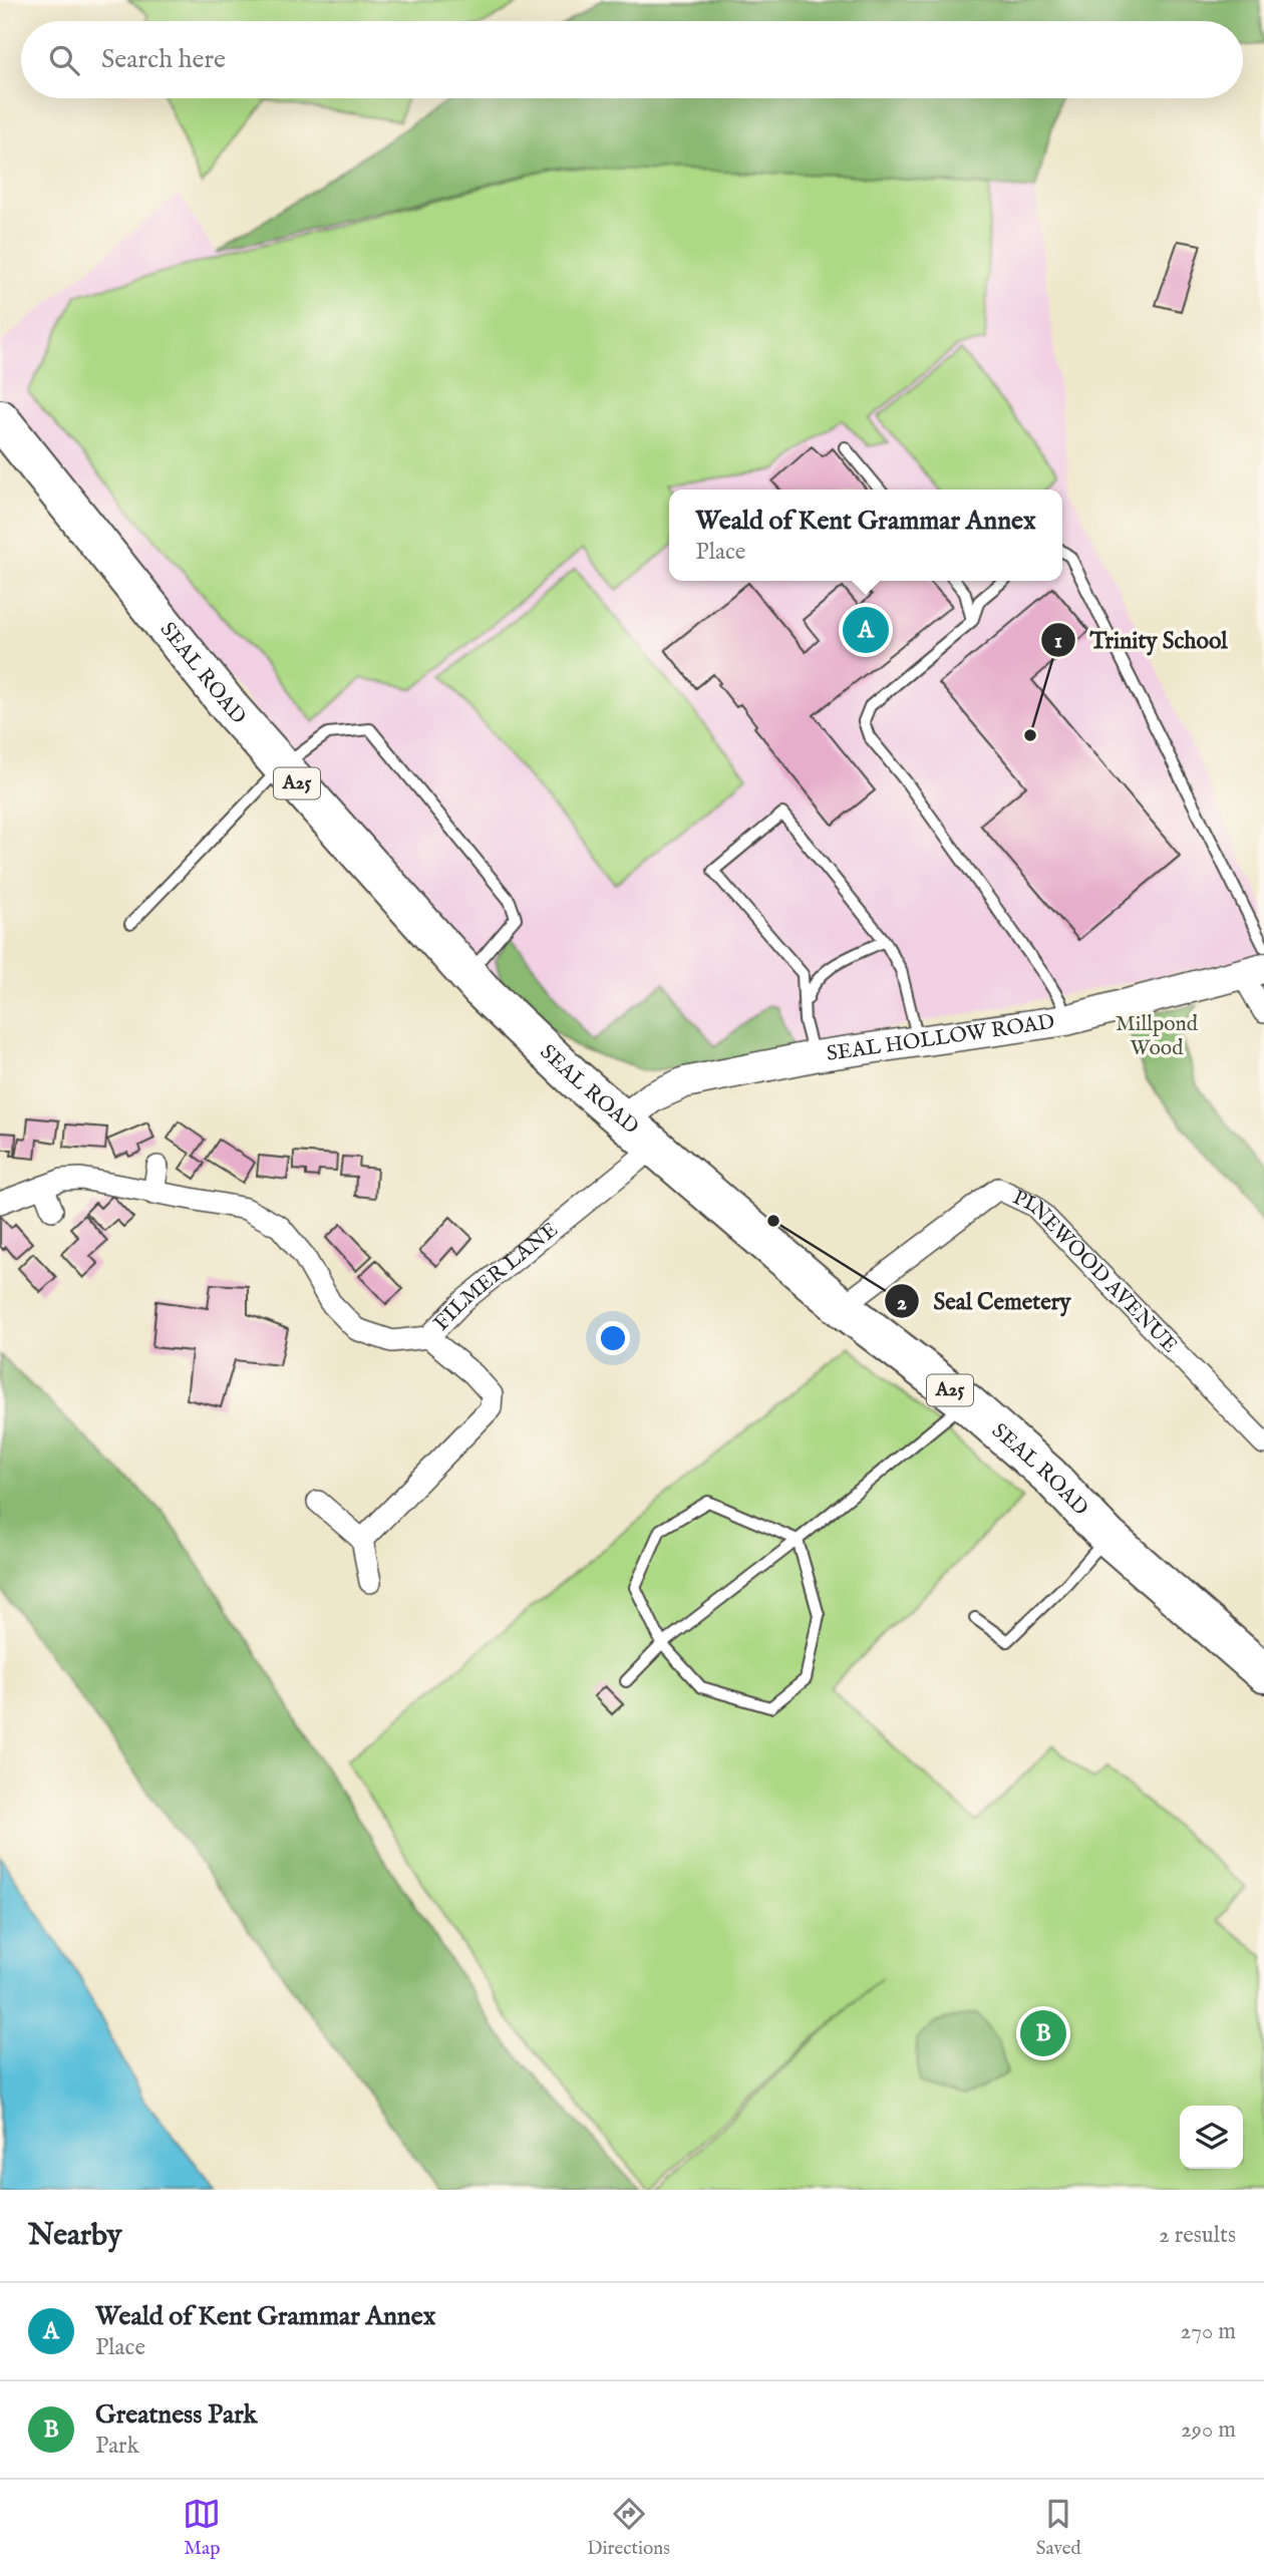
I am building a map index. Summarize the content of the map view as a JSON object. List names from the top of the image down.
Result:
{
  "streets": {
    "highway": ["SEAL ROAD", "A25"],
    "main road": ["SEAL HOLLOW ROAD"],
    "street": ["PINEWOOD AVENUE", "FILMER LANE"]
  },
  "crossings": [
    ["SEAL ROAD", "SEAL HOLLOW ROAD"],
    ["SEAL ROAD", "PINEWOOD AVENUE"],
    ["SEAL ROAD", "FILMER LANE"]
  ],
  "parks": ["Millpond Wood"],
  "places": ["Trinity School", "Seal Cemetery"],
  "page": {
    "search": "Search here",
    "popup": ["Weald of Kent Grammar Annex", "Place"],
    "pins": ["A", "B"],
    "heading": ["Nearby", "2 results"],
    "list": [
      {
        "mark": "A",
        "name": "Weald of Kent Grammar Annex",
        "note": "Place",
        "value": "270 m"
      },
      {
        "mark": "B",
        "name": "Greatness Park",
        "note": "Park",
        "value": "290 m"
      }
    ],
    "nav": ["Map", "Directions", "Saved"]
  }
}
